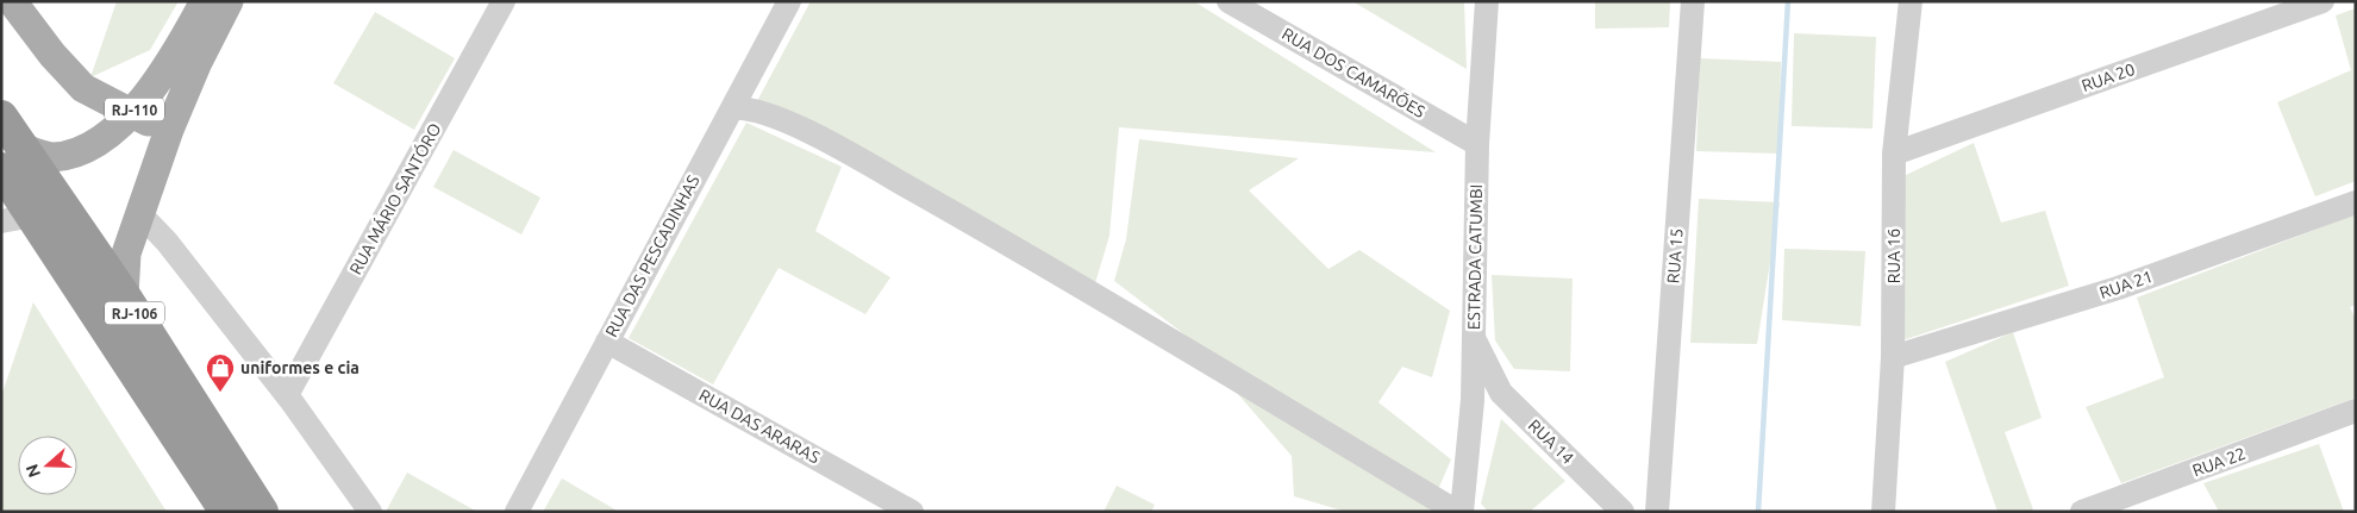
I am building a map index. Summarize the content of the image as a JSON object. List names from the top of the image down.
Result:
{
  "streets": {
    "highway": ["RJ-106"],
    "main road": ["RJ-110"],
    "street": [
      "RUA DOS CAMARÕES",
      "RUA 20",
      "RUA MÁRIO SANTÓRO",
      "RUA DAS PESCADINHAS",
      "RUA 15",
      "RUA 16",
      "ESTRADA CATUMBI",
      "RUA 21",
      "RUA DAS ARARAS",
      "RUA 14",
      "RUA 22"
    ]
  },
  "crossings": [
    ["RUA DOS CAMARÕES", "ESTRADA CATUMBI"],
    ["RUA 20", "RUA 16"],
    ["RJ-110", "RJ-106"],
    ["RUA DAS PESCADINHAS", "RUA DAS ARARAS"],
    ["RUA 16", "RUA 21"],
    ["ESTRADA CATUMBI", "RUA 14"]
  ],
  "places": {
    "shop": ["uniformes e cia"]
  },
  "north": "left"
}
